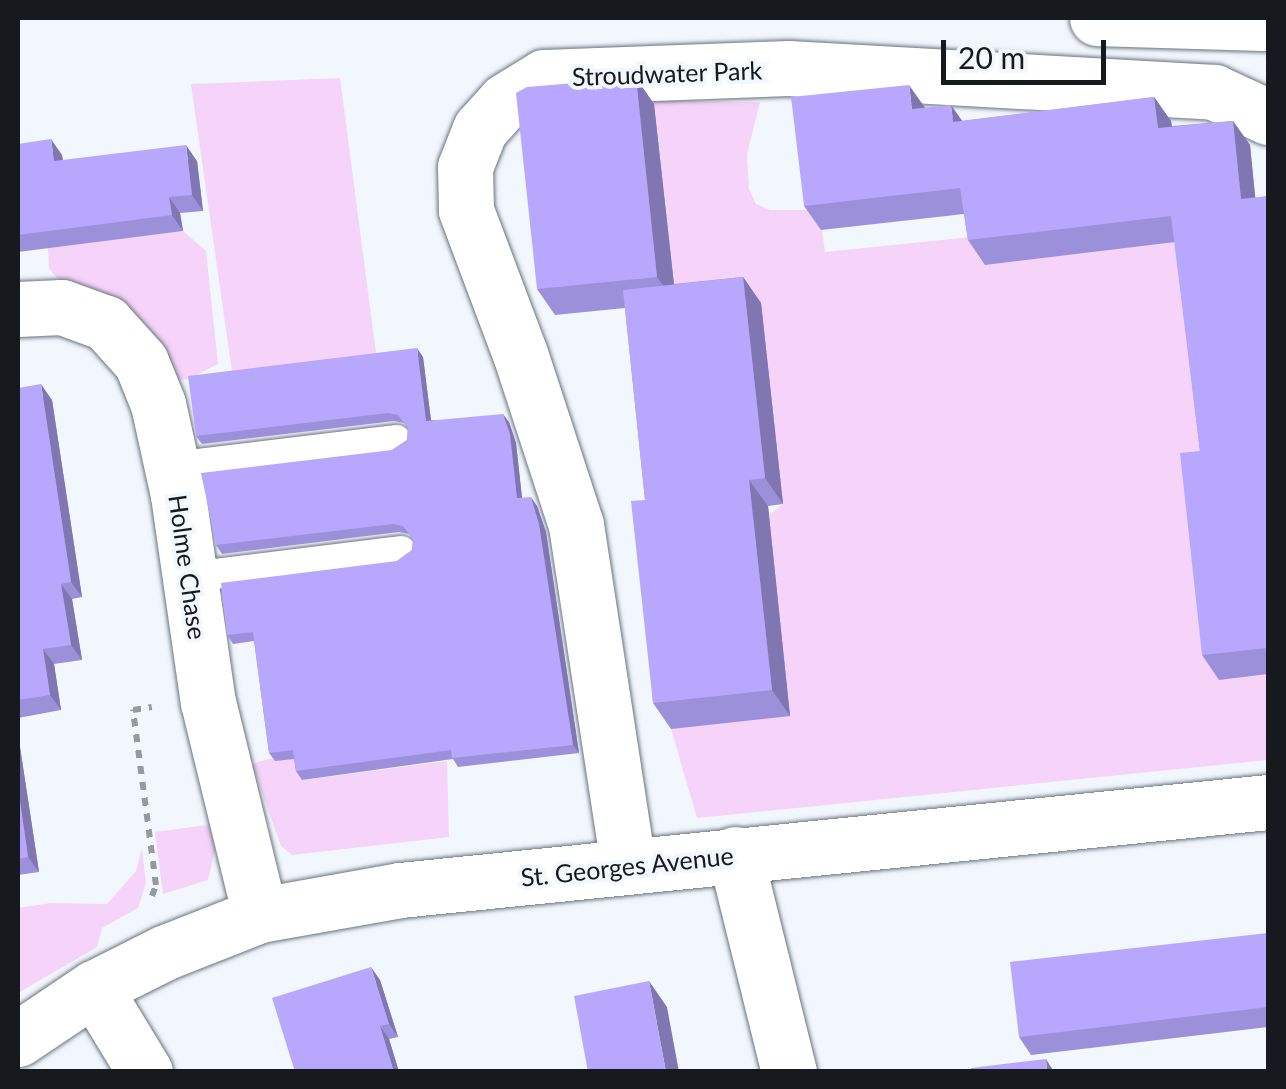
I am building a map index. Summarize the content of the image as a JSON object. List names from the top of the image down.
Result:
{
  "streets": {
    "street": ["Stroudwater Park", "Holme Chase", "St. Georges Avenue"]
  },
  "crossings": [
    ["Stroudwater Park", "St. Georges Avenue"],
    ["Holme Chase", "St. Georges Avenue"]
  ],
  "scale_bar": "20 m"
}
